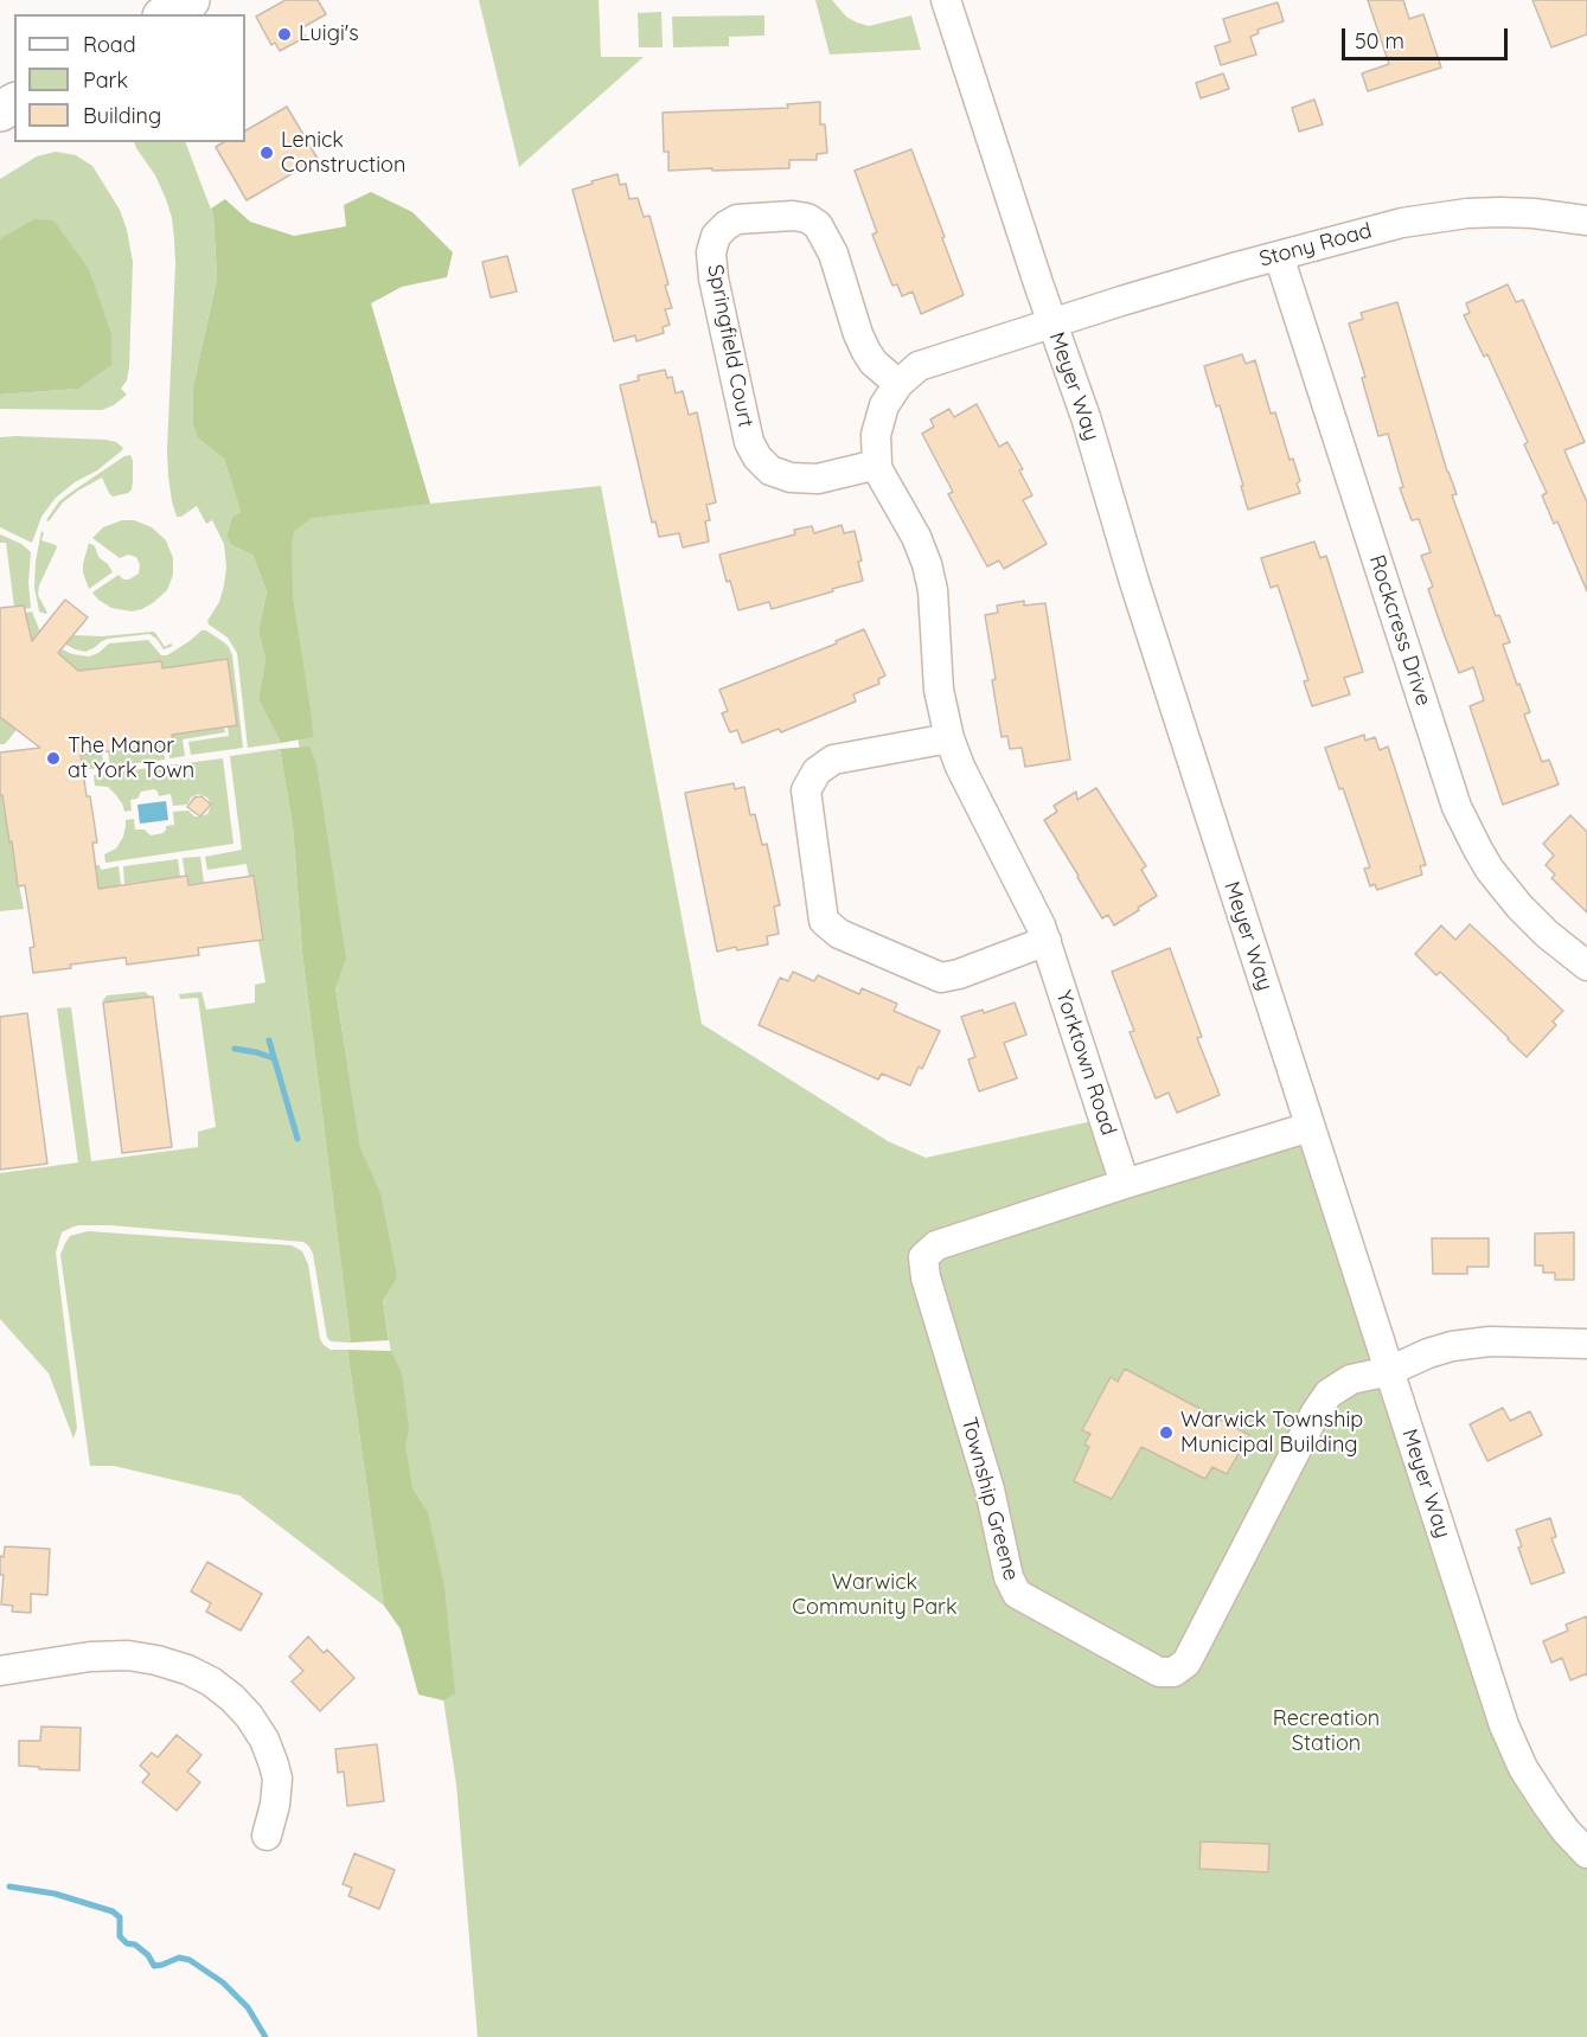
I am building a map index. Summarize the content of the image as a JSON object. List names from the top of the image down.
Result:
{
  "streets": {
    "street": [
      "Stony Road",
      "Springfield Court",
      "Meyer Way",
      "Rockcress Drive",
      "Yorktown Road",
      "Township Greene"
    ]
  },
  "crossings": [
    ["Stony Road", "Meyer Way"],
    ["Stony Road", "Rockcress Drive"],
    ["Springfield Court", "Yorktown Road"],
    ["Meyer Way", "Township Greene"],
    ["Yorktown Road", "Township Greene"]
  ],
  "parks": ["Warwick Community Park", "Recreation Station"],
  "places": [
    "Luigi's",
    "Lenick Construction",
    "The Manor at York Town",
    "Warwick Township Municipal Building"
  ],
  "legend": ["Road", "Park", "Building"],
  "scale_bar": "50 m"
}
